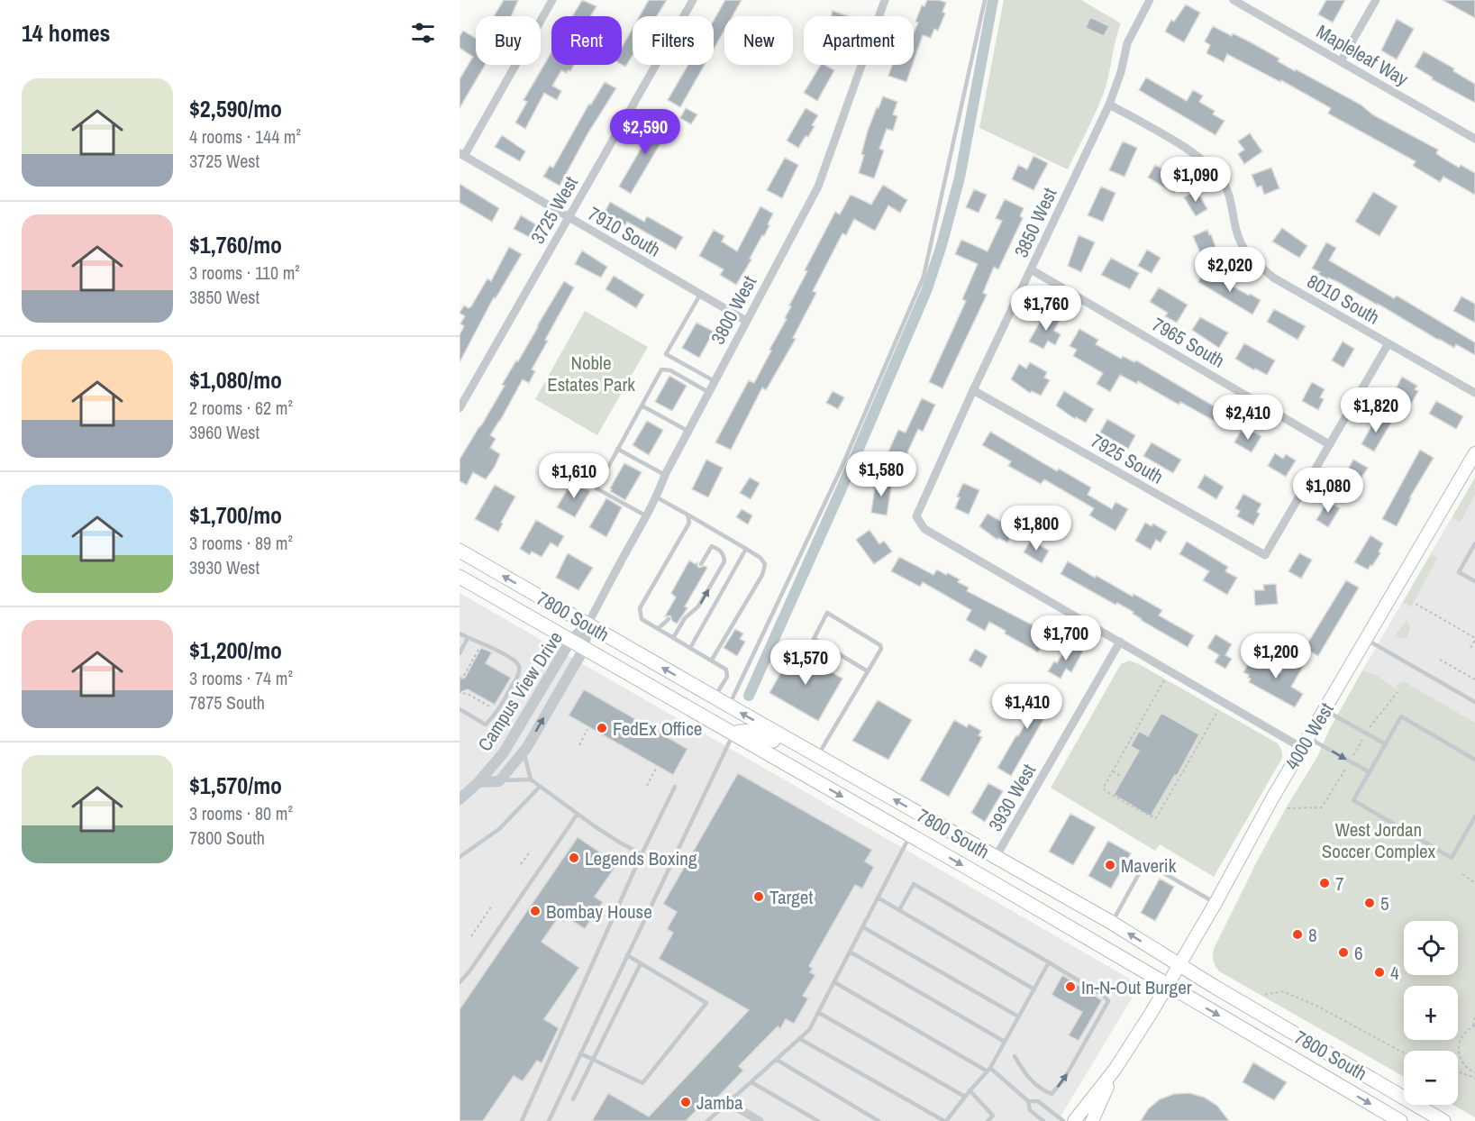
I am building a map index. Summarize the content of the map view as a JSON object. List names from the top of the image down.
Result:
{
  "streets": {
    "main road": ["7800 South", "4000 West"],
    "street": [
      "Mapleleaf Way",
      "3725 West",
      "3850 West",
      "7910 South",
      "8010 South",
      "3800 West",
      "7965 South",
      "7925 South",
      "Campus View Drive",
      "3930 West"
    ]
  },
  "crossings": [
    ["3725 West", "7910 South"],
    ["3850 West", "8010 South"],
    ["3850 West", "7965 South"],
    ["3850 West", "7925 South"],
    ["3850 West", "3930 West"],
    ["7910 South", "3800 West"],
    ["3800 West", "7800 South"],
    ["3800 West", "Campus View Drive"],
    ["7965 South", "7925 South"],
    ["7800 South", "Campus View Drive"],
    ["7800 South", "4000 West"],
    ["7800 South", "3930 West"]
  ],
  "parks": ["Noble Estates Park", "West Jordan Soccer Complex"],
  "places": [
    "FedEx Office",
    "Legends Boxing",
    "Maverik",
    "7",
    "Target",
    "5",
    "Bombay House",
    "8",
    "6",
    "4",
    "In-N-Out Burger",
    "Jamba"
  ],
  "page": {
    "heading": "14 homes",
    "chip": [
      "Buy",
      "Rent",
      "Filters",
      "New",
      "Apartment"
    ],
    "list": [
      {
        "name": "$2,590/mo",
        "note": "4 rooms · 144 m² · 3725 West"
      },
      {
        "name": "$1,760/mo",
        "note": "3 rooms · 110 m² · 3850 West"
      },
      {
        "name": "$1,080/mo",
        "note": "2 rooms · 62 m² · 3960 West"
      },
      {
        "name": "$1,700/mo",
        "note": "3 rooms · 89 m² · 3930 West"
      },
      {
        "name": "$1,200/mo",
        "note": "3 rooms · 74 m² · 7875 South"
      },
      {
        "name": "$1,570/mo",
        "note": "3 rooms · 80 m² · 7800 South"
      }
    ],
    "price": [
      "$2,590",
      "$1,090",
      "$2,020",
      "$1,760",
      "$1,820",
      "$2,410",
      "$1,580",
      "$1,610",
      "$1,080",
      "$1,800",
      "$1,700",
      "$1,200",
      "$1,570",
      "$1,410"
    ],
    "map_buttons": ["+", "−"]
  }
}
